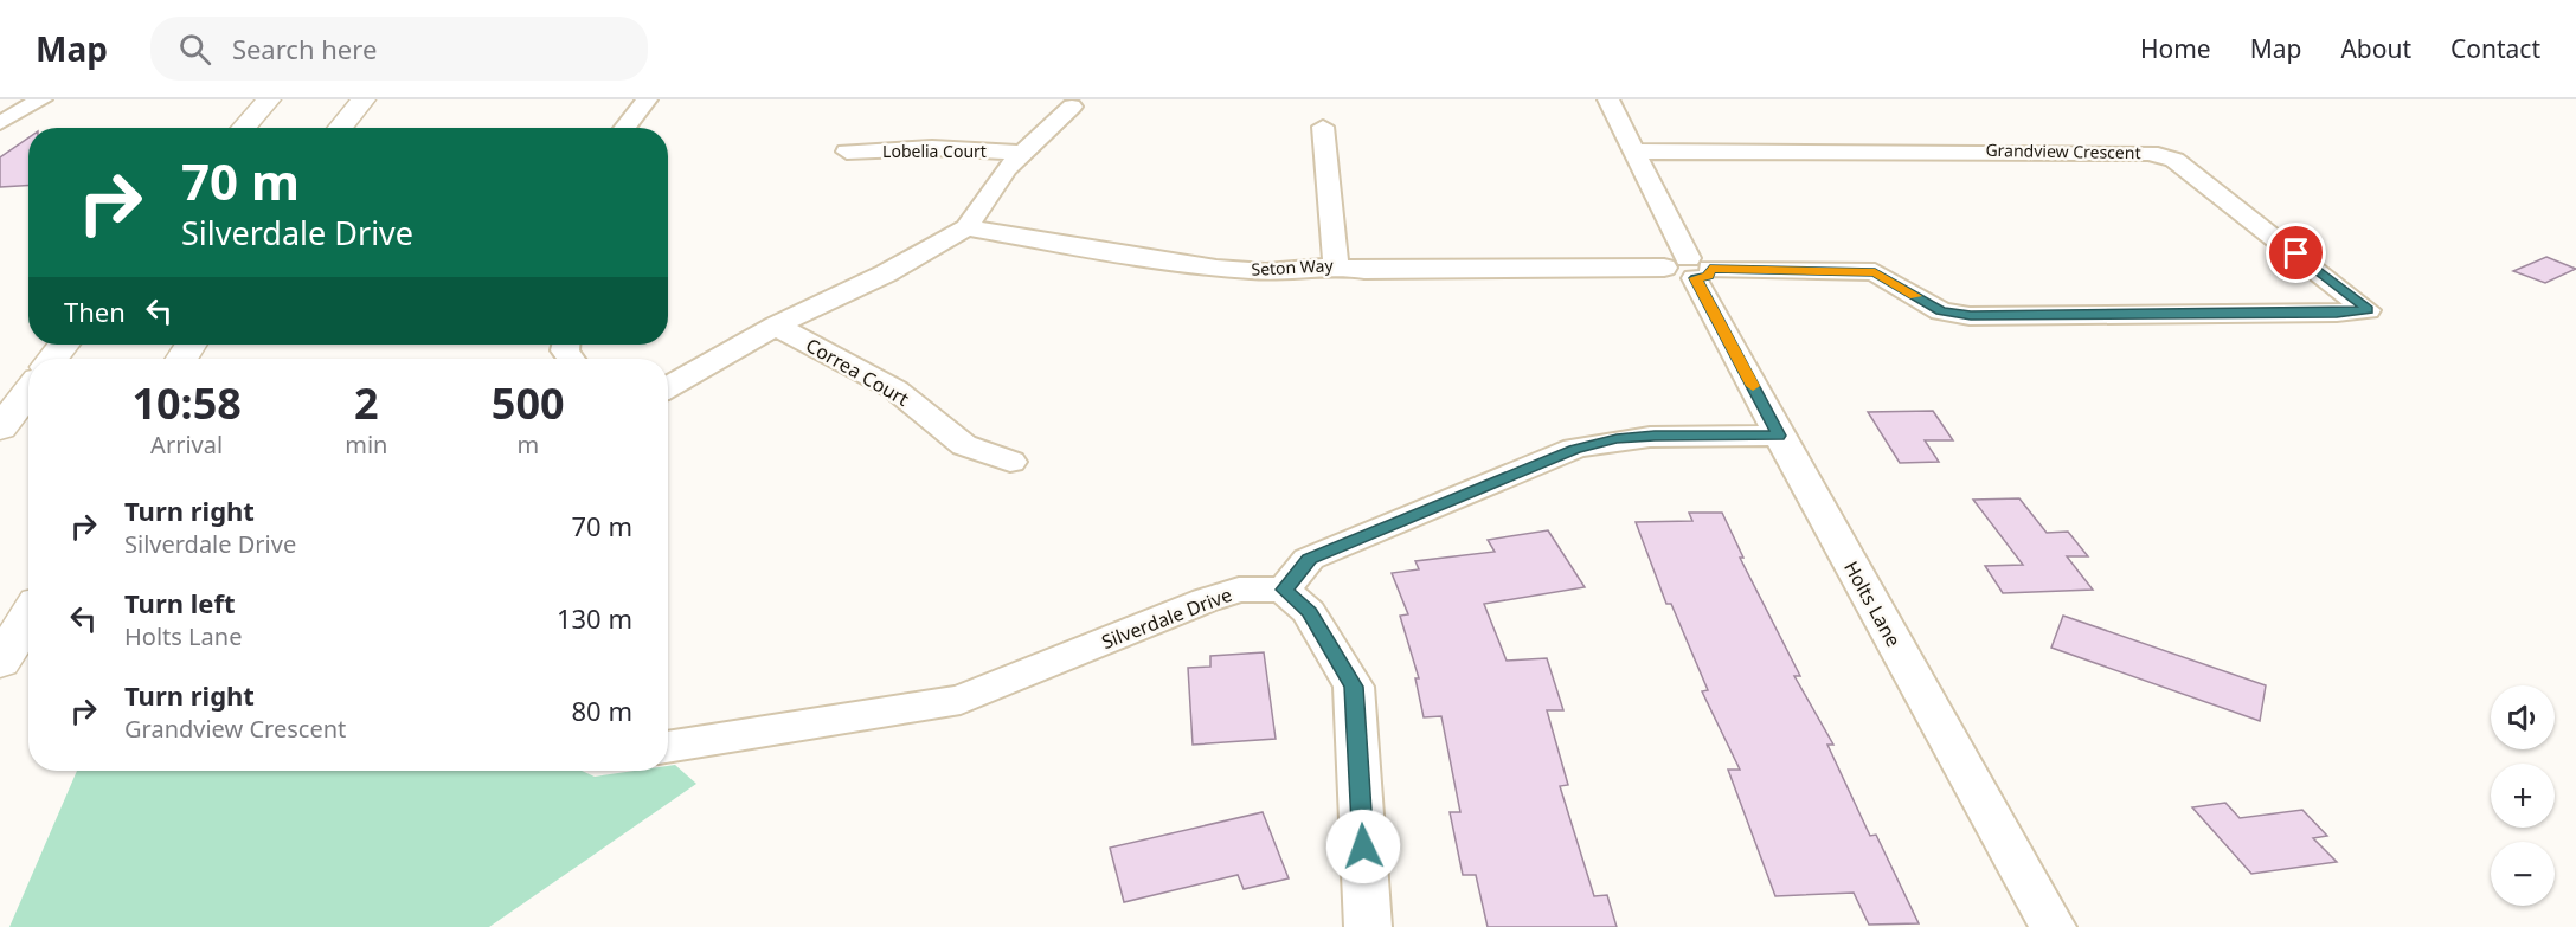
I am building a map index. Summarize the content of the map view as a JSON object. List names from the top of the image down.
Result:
{
  "streets": {
    "street": [
      "Lobelia Court",
      "Grandview Crescent",
      "Seton Way",
      "Correa Court",
      "Holts Lane",
      "Silverdale Drive"
    ]
  },
  "crossings": [
    ["Grandview Crescent", "Seton Way"],
    ["Grandview Crescent", "Holts Lane"],
    ["Seton Way", "Holts Lane"]
  ],
  "page": {
    "header": "Map",
    "search": "Search here",
    "nav": [
      "Home",
      "Map",
      "About",
      "Contact"
    ],
    "turn": ["70 m", "Silverdale Drive"],
    "then": "Then",
    "eta": [
      "10:58",
      "Arrival",
      "2",
      "min",
      "500",
      "m"
    ],
    "list": [
      {
        "name": "Turn right",
        "note": "Silverdale Drive",
        "value": "70 m"
      },
      {
        "name": "Turn left",
        "note": "Holts Lane",
        "value": "130 m"
      },
      {
        "name": "Turn right",
        "note": "Grandview Crescent",
        "value": "80 m"
      }
    ],
    "map_buttons": ["+", "−"]
  }
}
